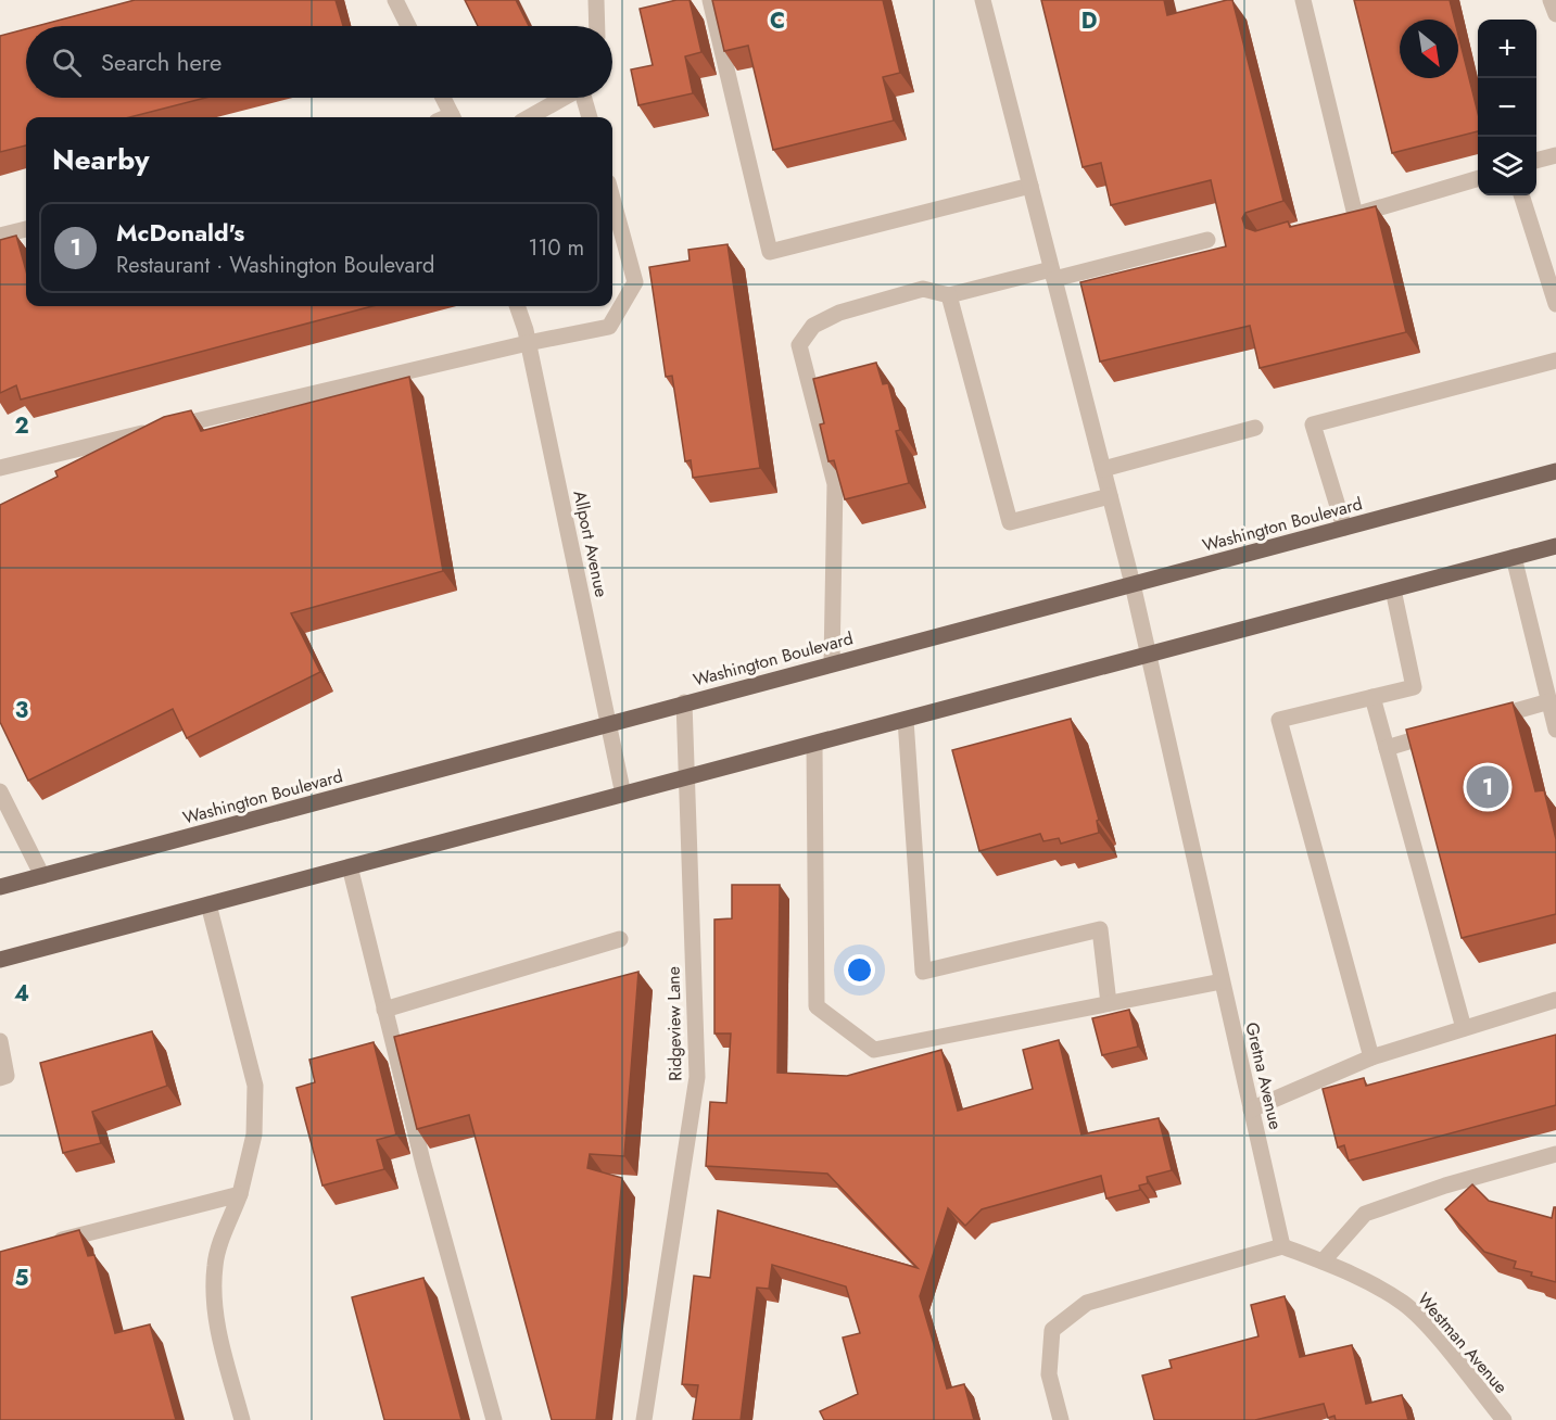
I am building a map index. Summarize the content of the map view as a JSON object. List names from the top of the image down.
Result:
{
  "streets": {
    "main road": ["Washington Boulevard"],
    "street": [
      "Allport Avenue",
      "Ridgeview Lane",
      "Gretna Avenue",
      "Westman Avenue"
    ]
  },
  "crossings": [
    ["Washington Boulevard", "Allport Avenue"],
    ["Washington Boulevard", "Ridgeview Lane"],
    ["Washington Boulevard", "Gretna Avenue"],
    ["Gretna Avenue", "Westman Avenue"]
  ],
  "north": "bottom right",
  "page": {
    "map_buttons": ["+", "−"],
    "search": "Search here",
    "heading": "Nearby",
    "list": [
      {
        "mark": "1",
        "name": "McDonald's",
        "note": "Restaurant · Washington Boulevard",
        "value": "110 m"
      }
    ],
    "pins": "1"
  },
  "grid": {
    "columns": ["C", "D"],
    "rows": [
      "2",
      "3",
      "4",
      "5"
    ]
  }
}
